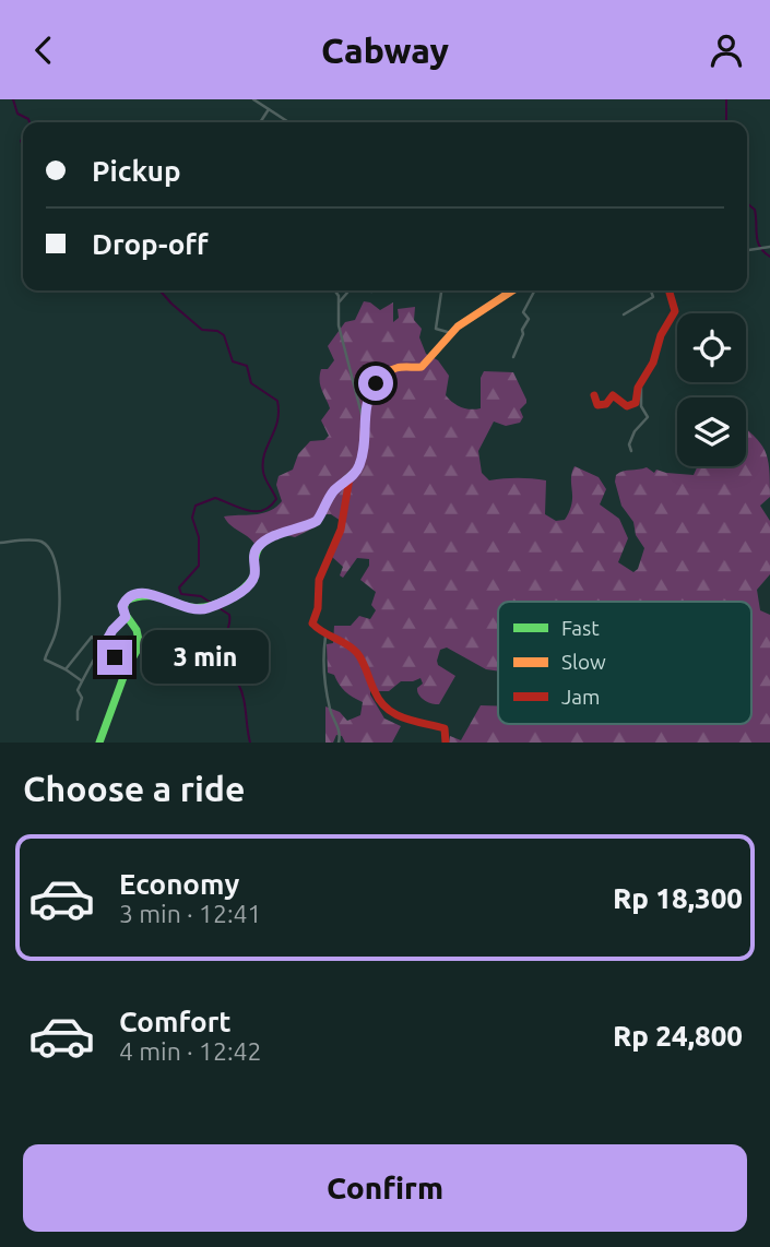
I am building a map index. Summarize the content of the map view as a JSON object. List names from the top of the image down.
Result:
{
  "legend": ["Fast", "Slow", "Jam"],
  "page": {
    "header": "Cabway",
    "banner": ["Pickup", "Drop-off"],
    "bubble": "3 min",
    "heading": "Choose a ride",
    "list": [
      {
        "name": "Economy",
        "note": "3 min · 12:41",
        "value": "Rp 18,300"
      },
      {
        "name": "Comfort",
        "note": "4 min · 12:42",
        "value": "Rp 24,800"
      }
    ],
    "buttons": "Confirm"
  }
}
